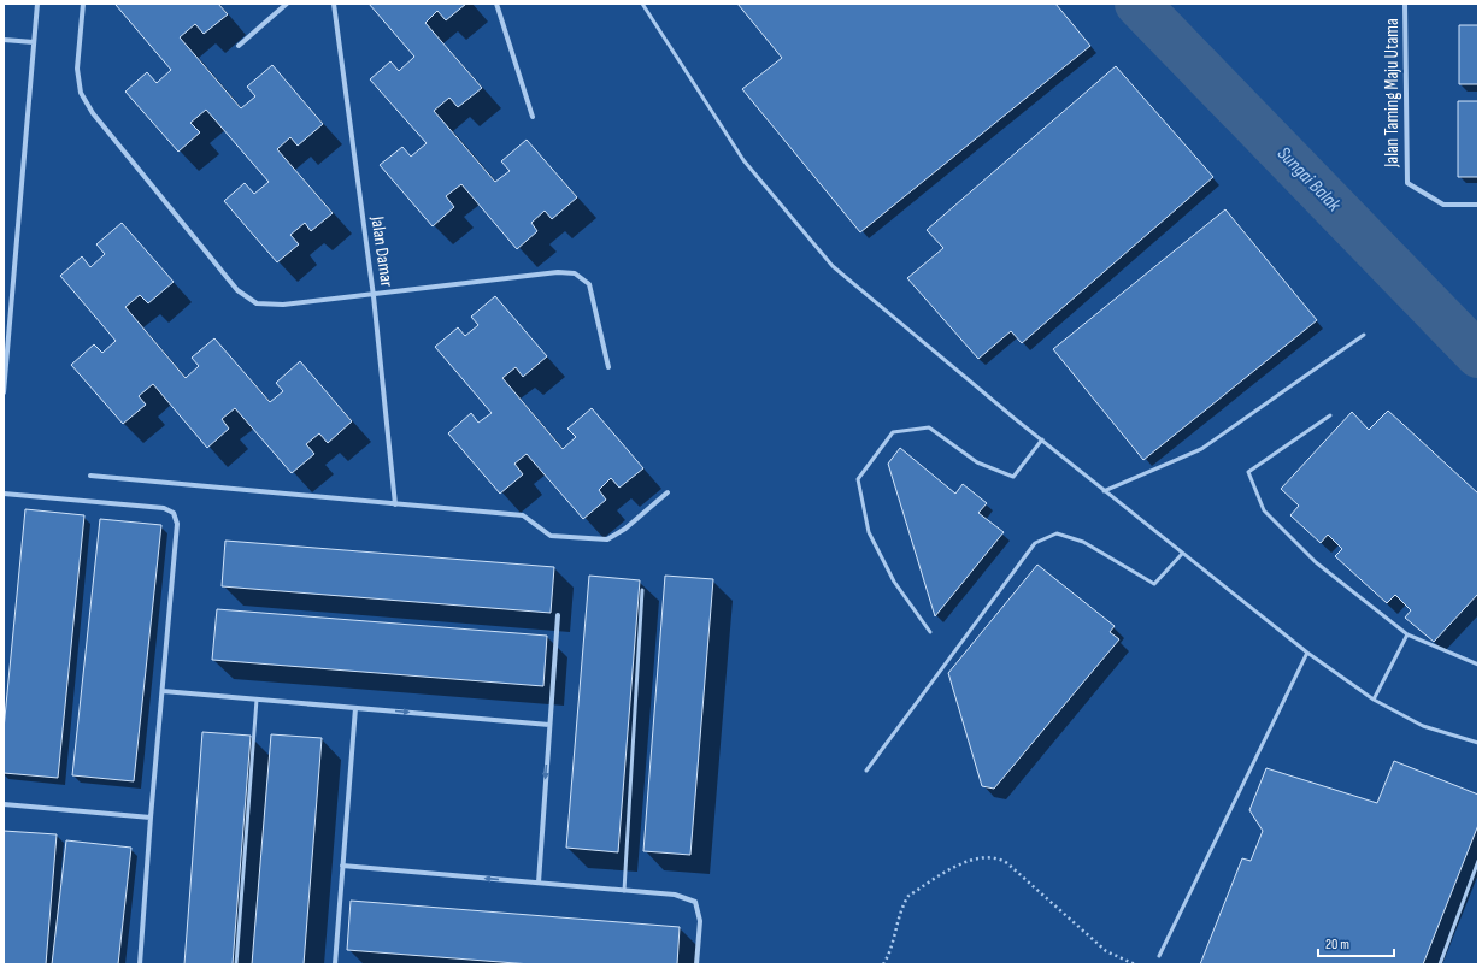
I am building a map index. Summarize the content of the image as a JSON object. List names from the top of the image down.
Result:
{
  "streets": {
    "street": ["Jalan Taming Maju Utama", "Jalan Damar"]
  },
  "water": ["Sungai Balak"],
  "scale_bar": "20 m"
}
